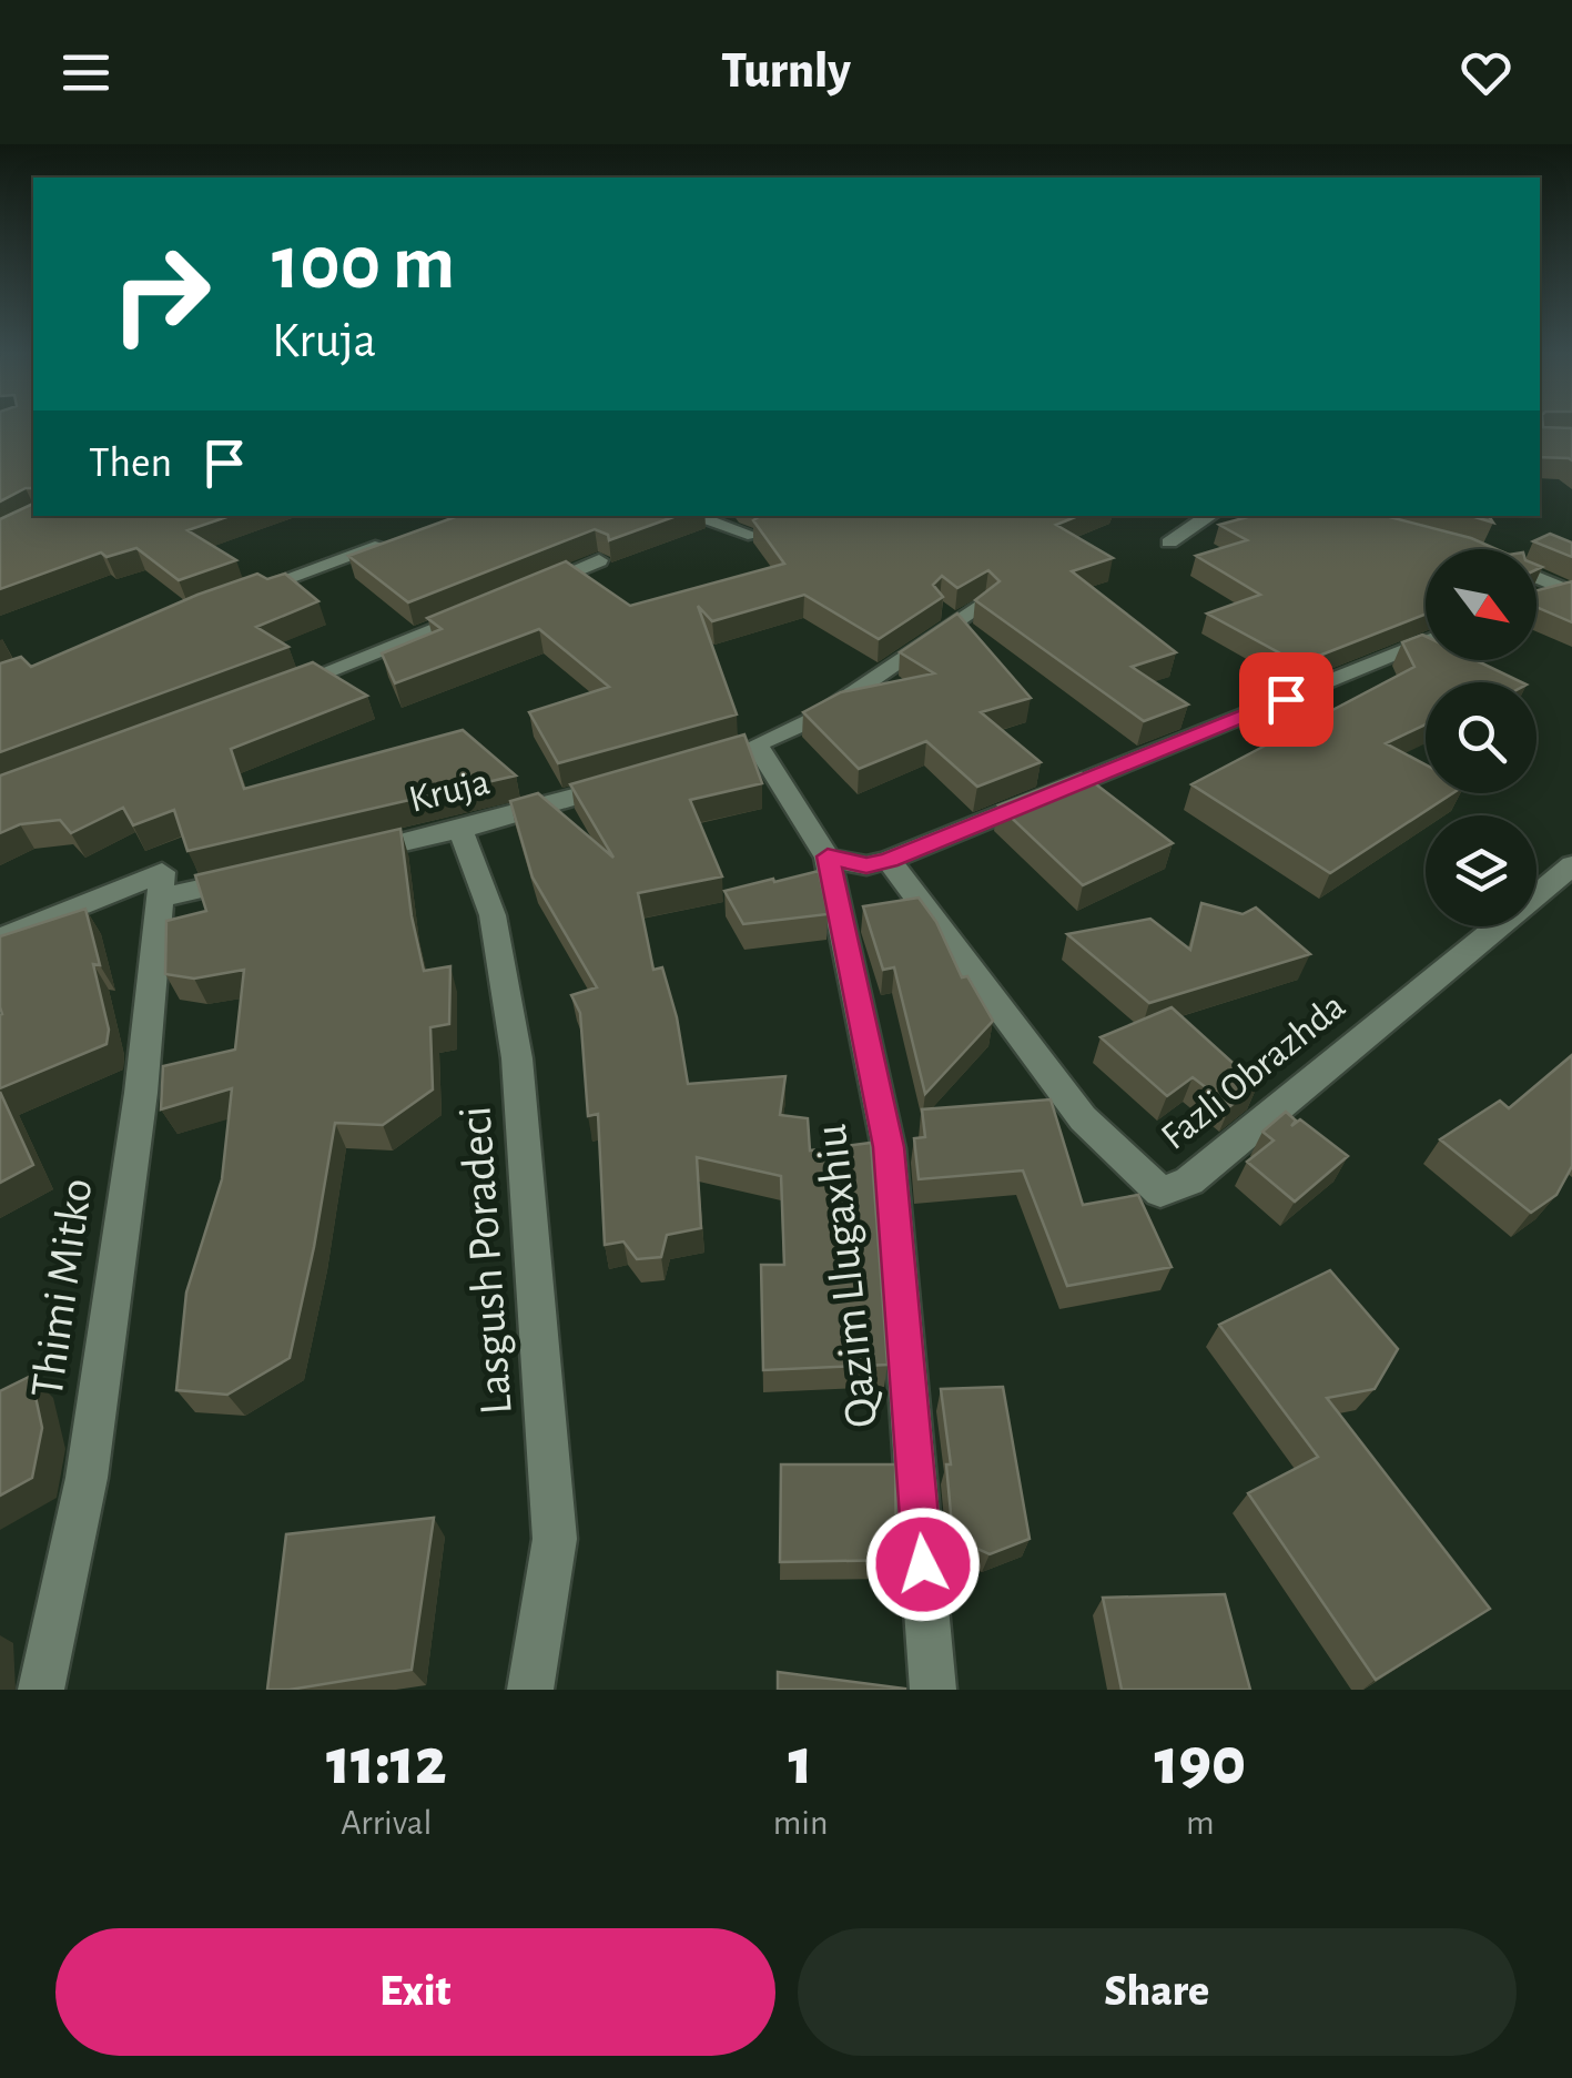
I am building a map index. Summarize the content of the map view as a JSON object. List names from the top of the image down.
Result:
{
  "streets": {
    "street": [
      "Kruja",
      "Fazli Obrazhda",
      "Lasgush Poradeci",
      "Qazim Llugaxhiu",
      "Thimi Mitko"
    ]
  },
  "crossings": [
    ["Kruja", "Lasgush Poradeci"]
  ],
  "north": "bottom right",
  "page": {
    "header": "Turnly",
    "turn": ["100 m", "Kruja"],
    "then": "Then",
    "eta": [
      "11:12",
      "Arrival",
      "1",
      "min",
      "190",
      "m"
    ],
    "buttons": ["Exit", "Share"]
  }
}
